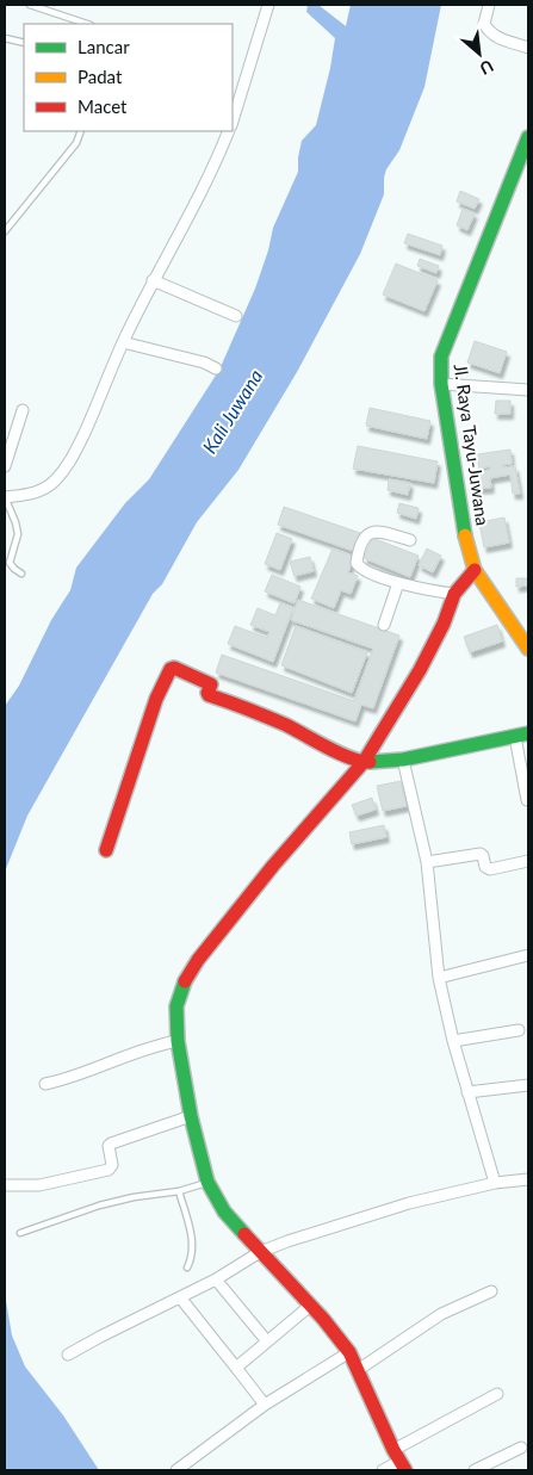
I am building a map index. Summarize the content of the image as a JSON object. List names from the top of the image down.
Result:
{
  "streets": {
    "street": ["Jl. Raya Tayu-Juwana"]
  },
  "water": ["Kali Juwana"],
  "legend": ["Lancar", "Padat", "Macet"],
  "north": "bottom right"
}
